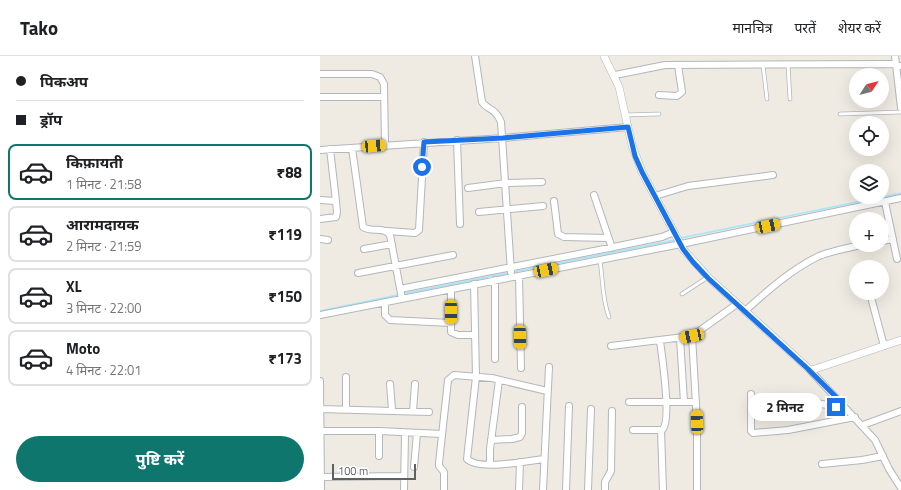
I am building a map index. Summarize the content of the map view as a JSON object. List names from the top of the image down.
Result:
{
  "scale_bar": "100 m",
  "north": "top right",
  "page": {
    "header": "Tako",
    "nav": ["मानचित्र", "परतें", "शेयर करें"],
    "banner": ["पिकअप", "ड्रॉप"],
    "map_buttons": ["+", "−"],
    "list": [
      {
        "name": "किफ़ायती",
        "note": "1 मिनट · 21:58",
        "value": "₹88"
      },
      {
        "name": "आरामदायक",
        "note": "2 मिनट · 21:59",
        "value": "₹119"
      },
      {
        "name": "XL",
        "note": "3 मिनट · 22:00",
        "value": "₹150"
      },
      {
        "name": "Moto",
        "note": "4 मिनट · 22:01",
        "value": "₹173"
      }
    ],
    "bubble": "2 मिनट",
    "buttons": "पुष्टि करें",
    "scale": "100 m"
  }
}
